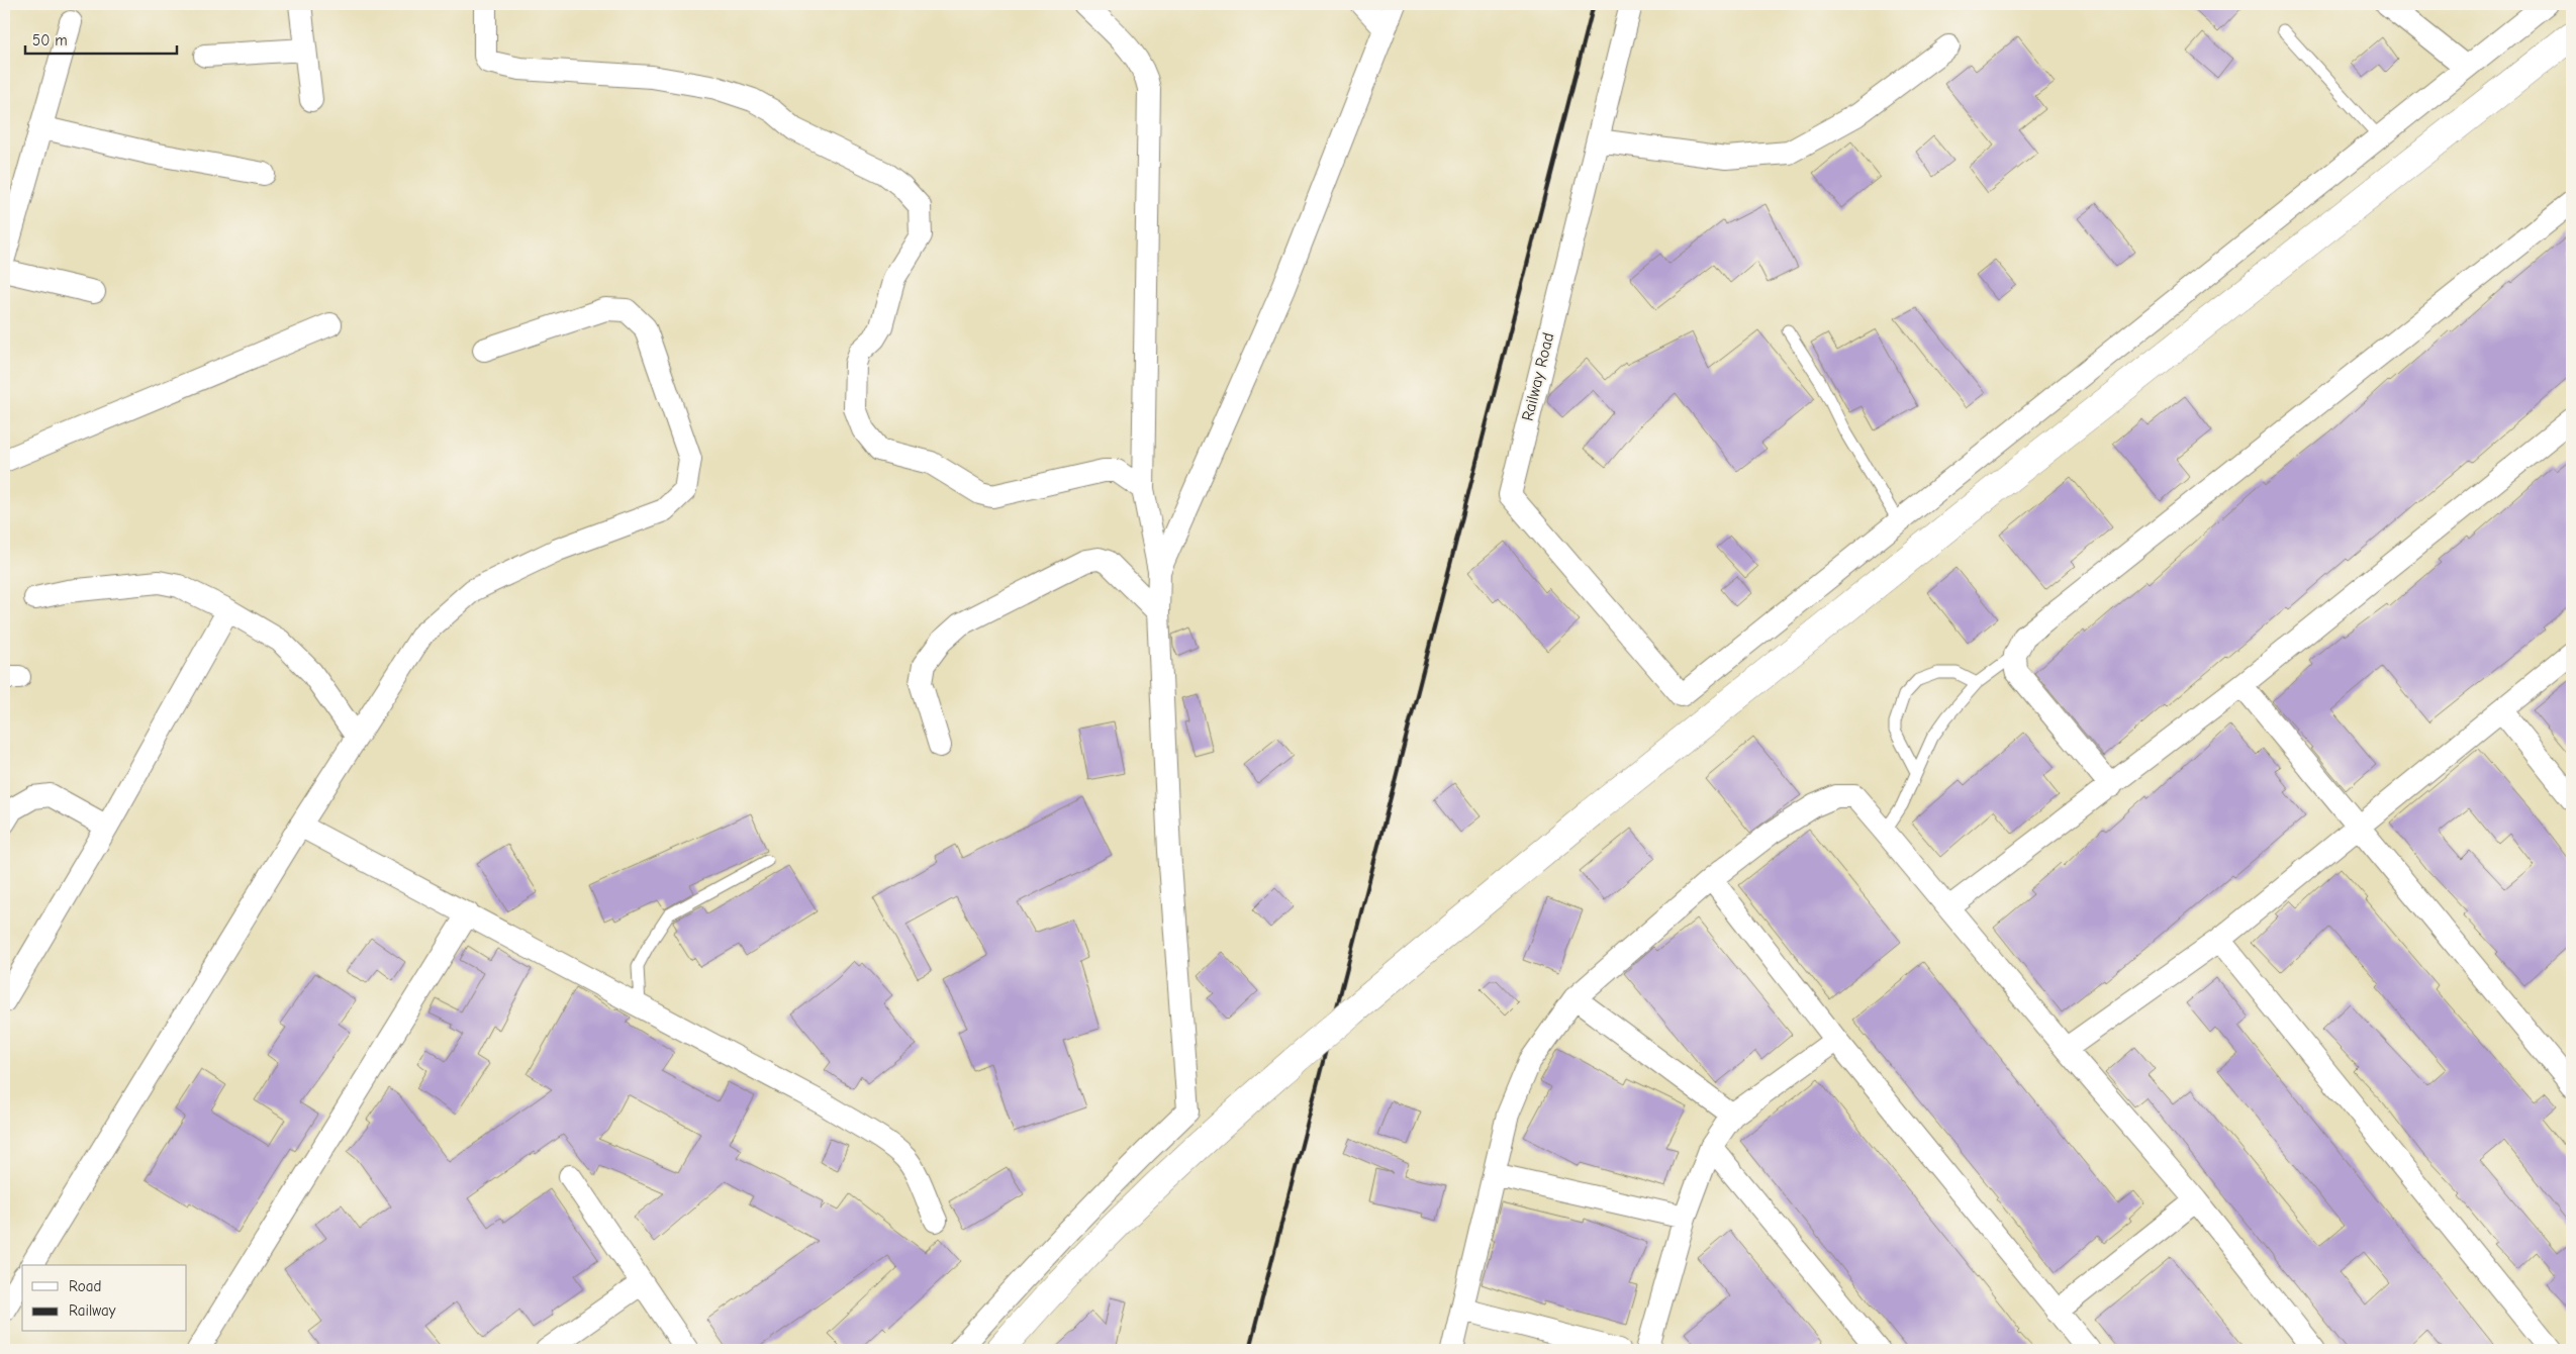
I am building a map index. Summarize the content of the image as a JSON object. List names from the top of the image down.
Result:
{
  "streets": {
    "street": ["Railway Road"]
  },
  "legend": ["Road", "Railway"],
  "scale_bar": "50 m"
}
